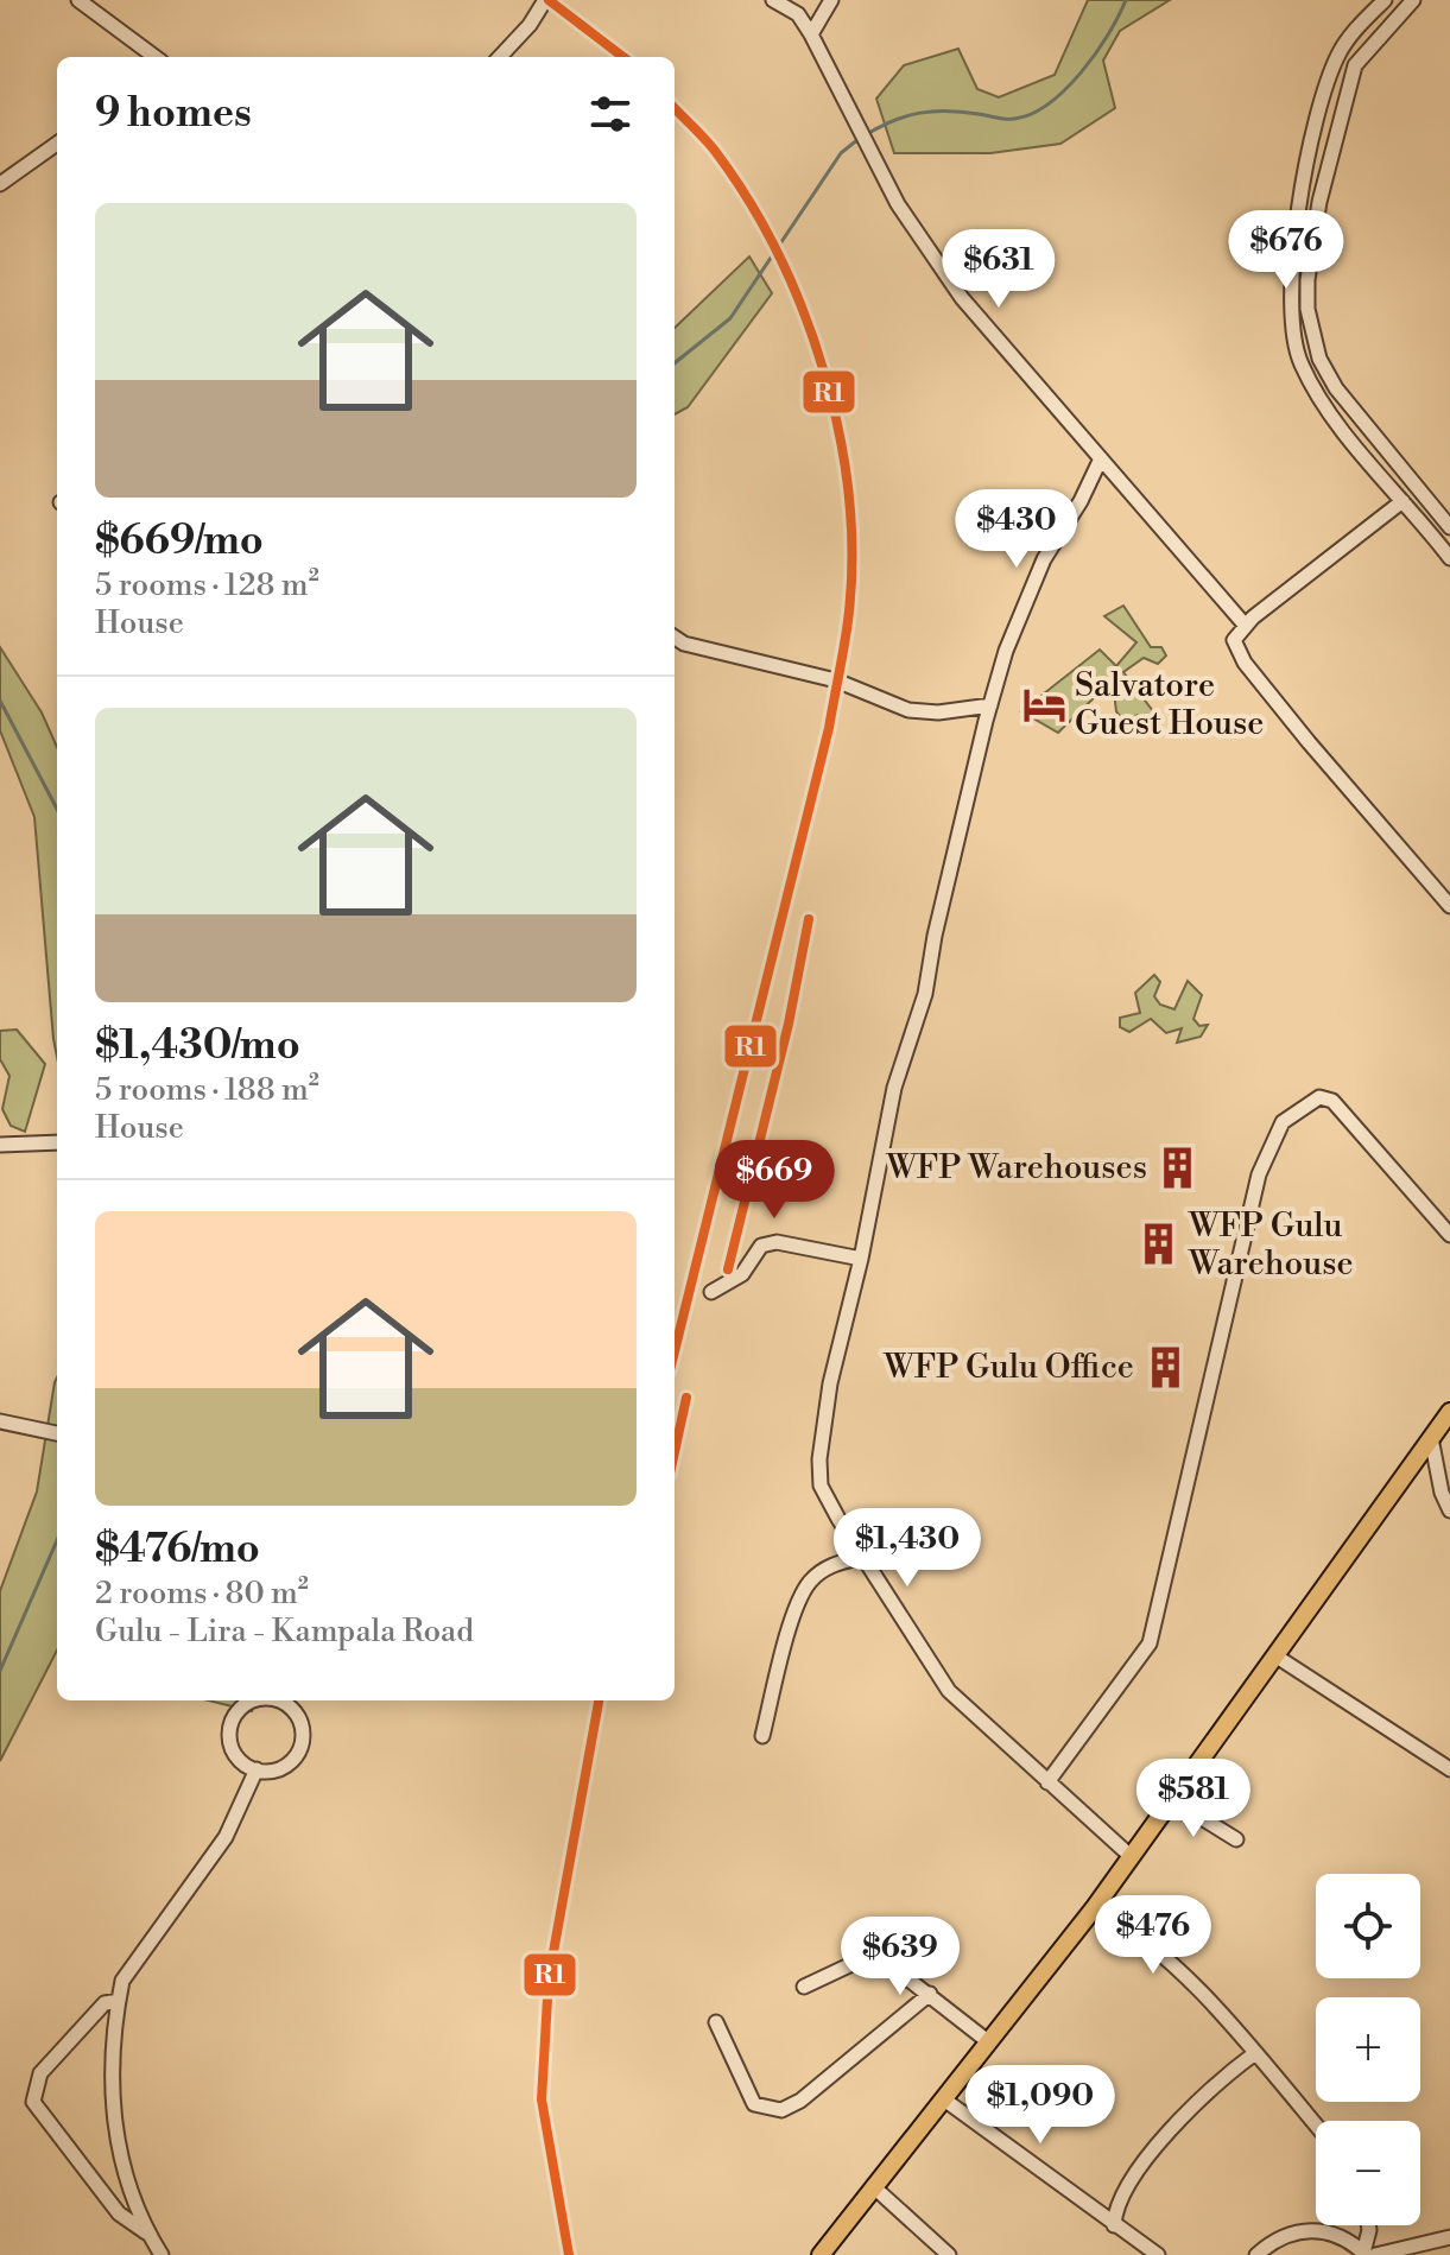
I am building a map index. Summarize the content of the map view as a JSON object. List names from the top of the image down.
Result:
{
  "places": {
    "hotel": ["Salvatore Guest House"],
    "building": ["WFP Warehouses", "WFP Gulu Warehouse", "WFP Gulu Office"]
  },
  "lines": ["transit line R1"],
  "page": {
    "heading": "9 homes",
    "list": [
      {
        "name": "$669/mo",
        "note": "5 rooms · 128 m² · House"
      },
      {
        "name": "$1,430/mo",
        "note": "5 rooms · 188 m² · House"
      },
      {
        "name": "$476/mo",
        "note": "2 rooms · 80 m² · Gulu - Lira - Kampala Road"
      }
    ],
    "price": [
      "$676",
      "$631",
      "$430",
      "$669",
      "$1,430",
      "$581",
      "$476",
      "$639",
      "$1,090"
    ],
    "map_buttons": ["+", "−"]
  }
}
